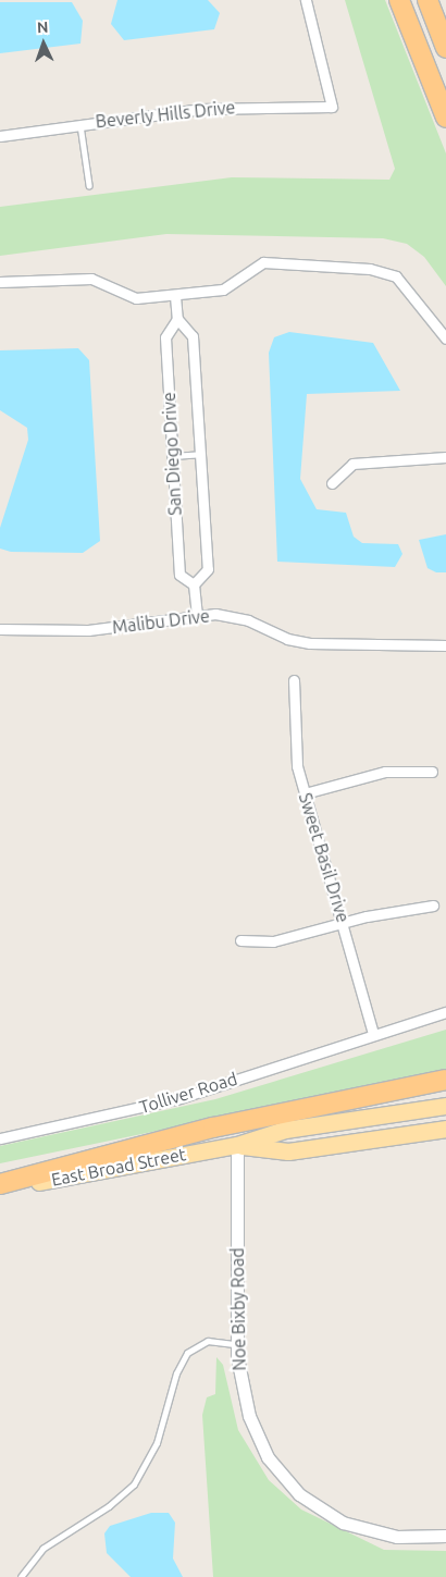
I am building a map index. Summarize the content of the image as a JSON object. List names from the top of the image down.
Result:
{
  "streets": {
    "main road": ["East Broad Street"],
    "street": [
      "Beverly Hills Drive",
      "San Diego Drive",
      "Malibu Drive",
      "Sweet Basil Drive",
      "Tolliver Road",
      "Noe Bixby Road"
    ]
  },
  "crossings": [
    ["Sweet Basil Drive", "Tolliver Road"],
    ["East Broad Street", "Noe Bixby Road"]
  ],
  "north": "top"
}
